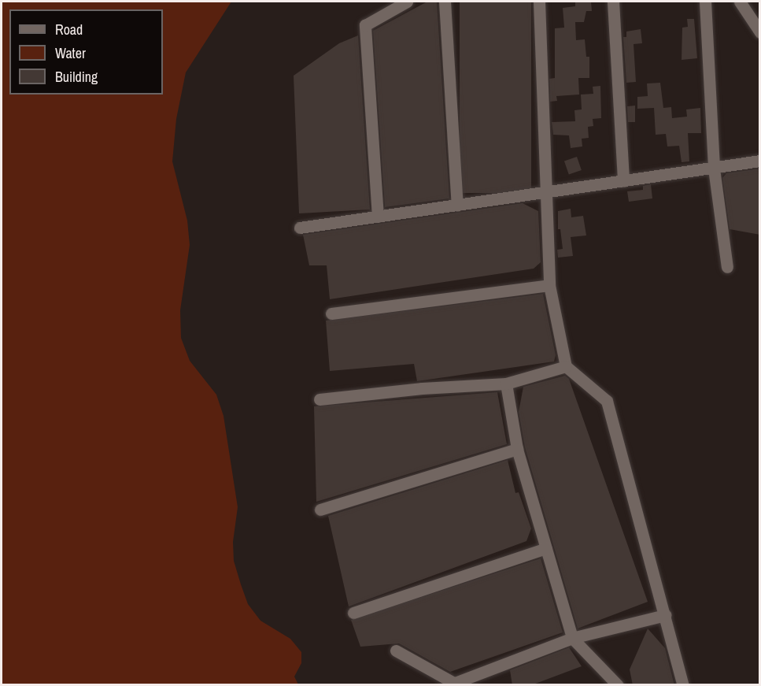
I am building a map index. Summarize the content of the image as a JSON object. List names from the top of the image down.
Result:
{
  "legend": ["Road", "Water", "Building"]
}
